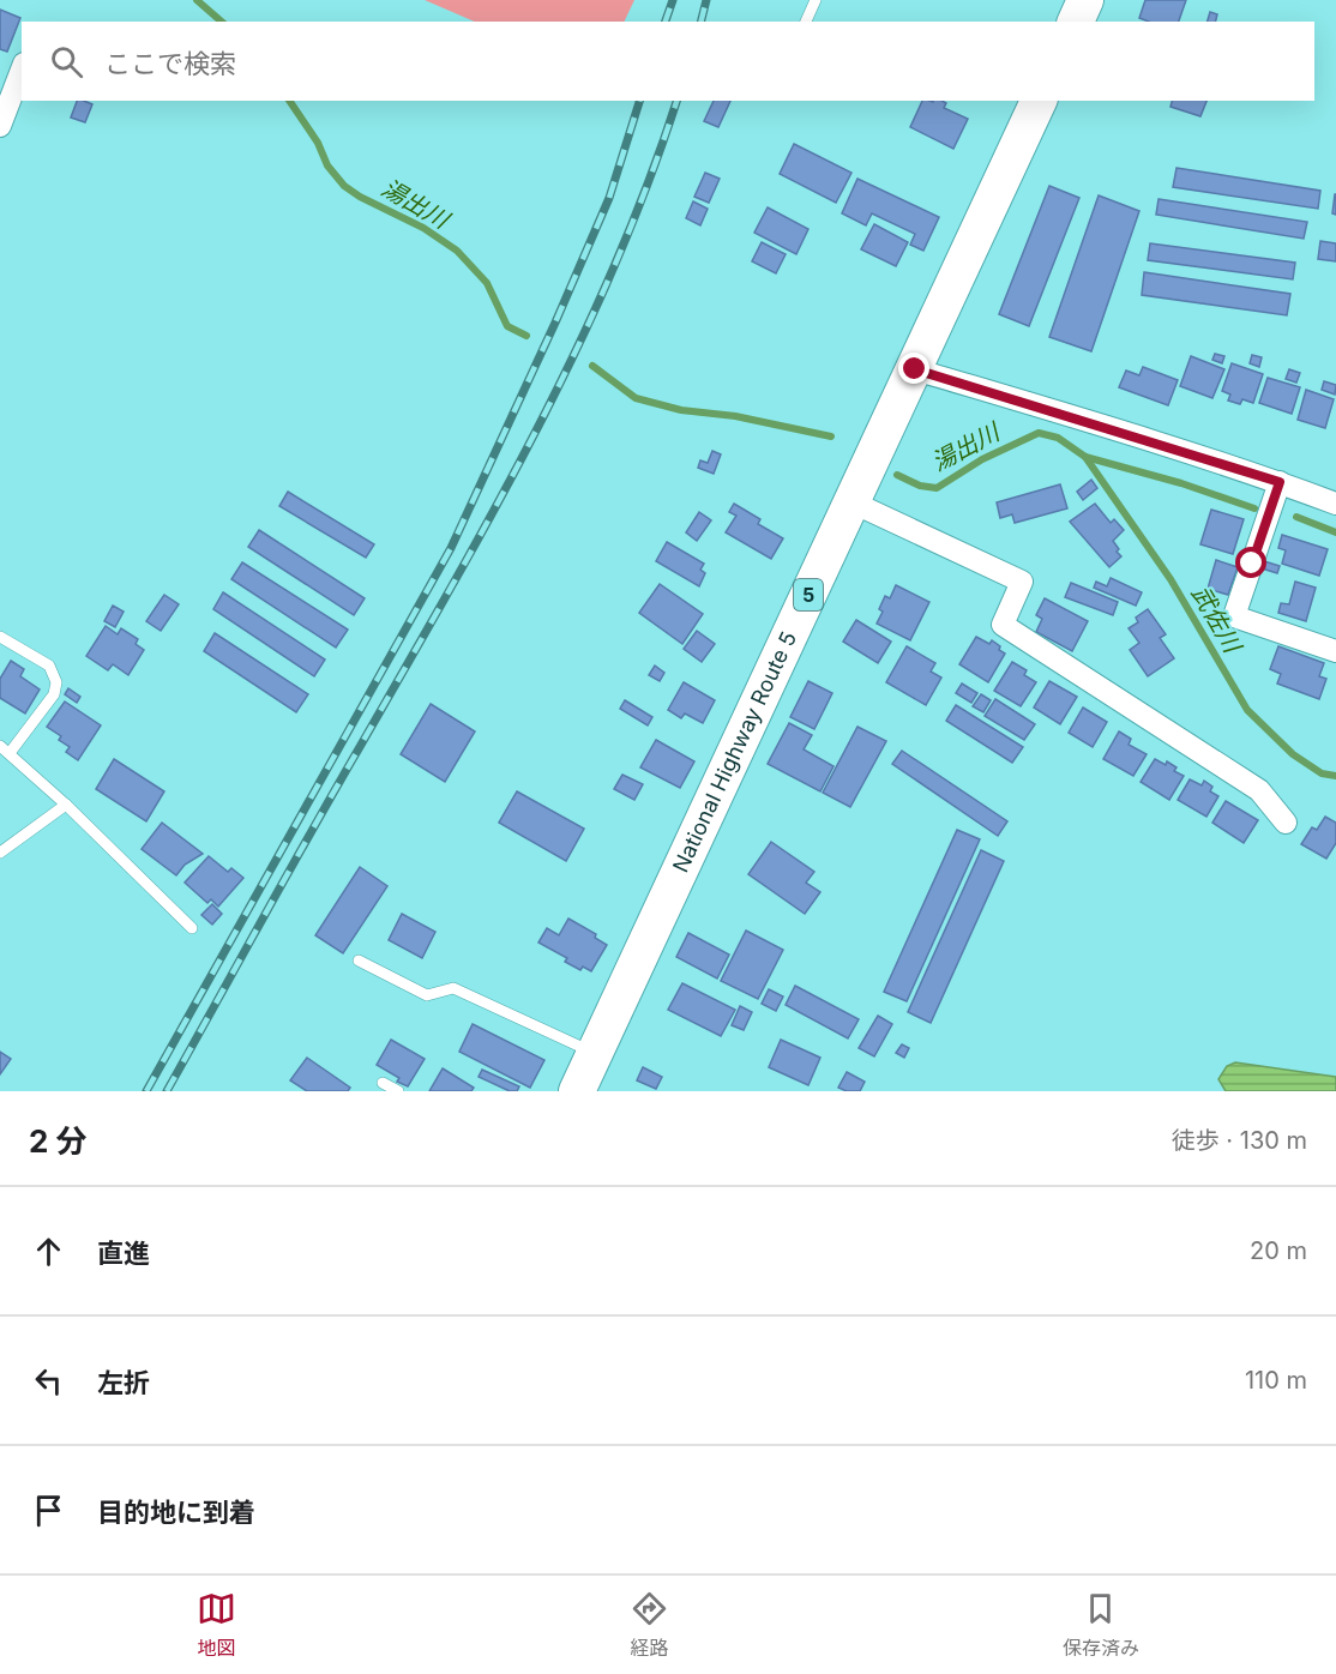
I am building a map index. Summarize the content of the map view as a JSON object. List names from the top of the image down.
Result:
{
  "streets": {
    "highway": ["5", "National Highway Route 5"]
  },
  "water": ["湯出川", "武佐川"],
  "page": {
    "search": "ここで検索",
    "heading": ["2 分", "徒歩 · 130 m"],
    "list": [
      ["直進", "20 m"],
      ["左折", "110 m"],
      "目的地に到着"
    ],
    "nav": ["地図", "経路", "保存済み"]
  }
}
